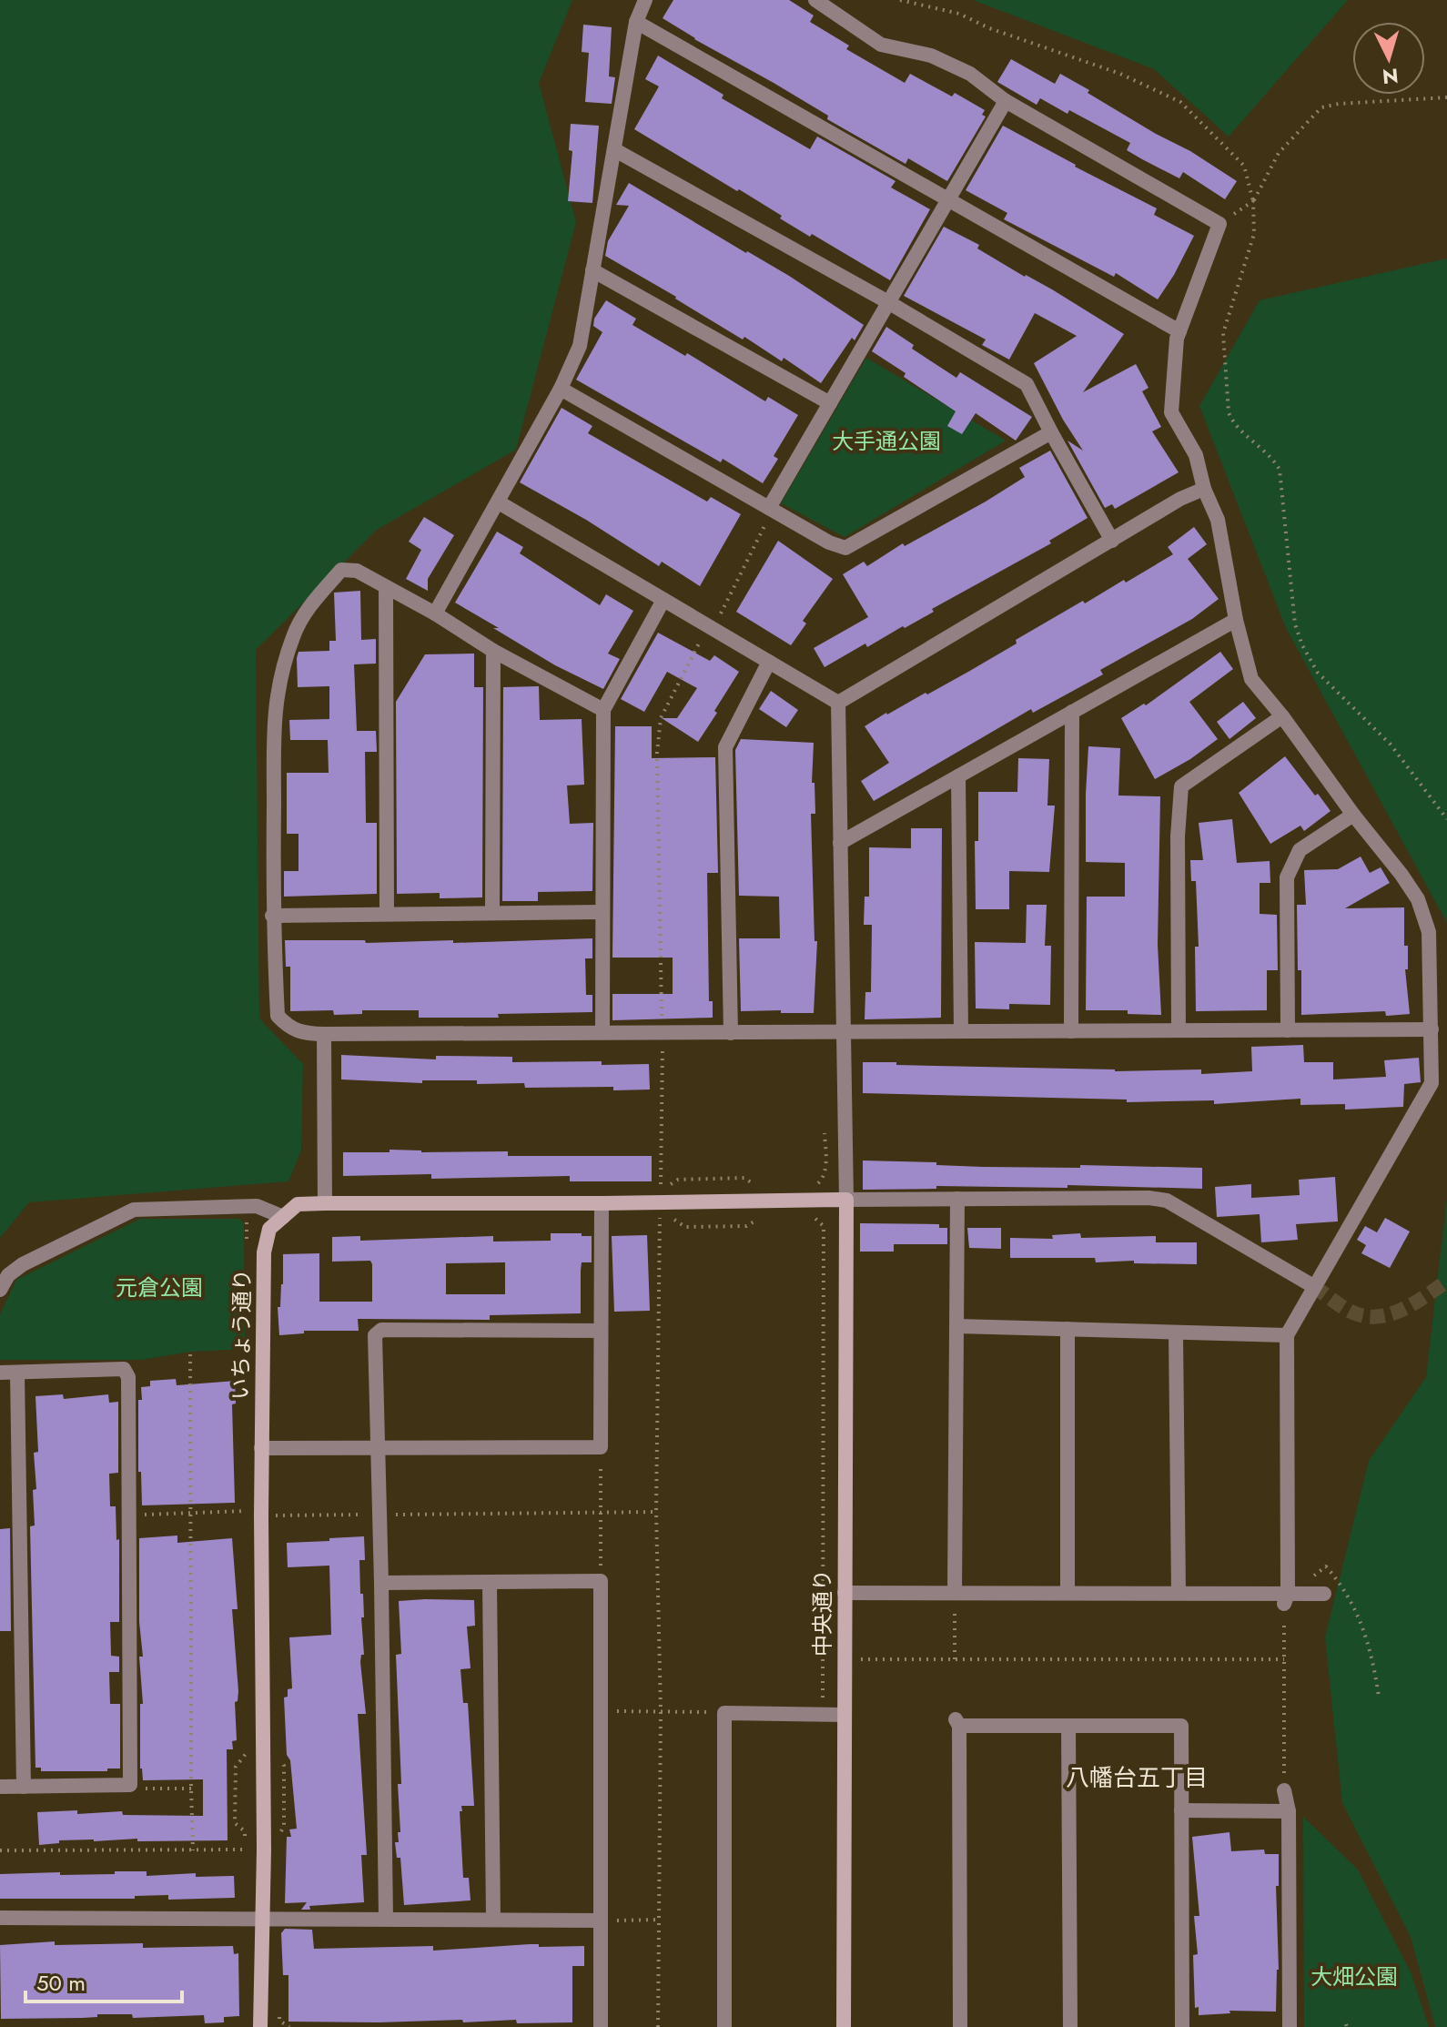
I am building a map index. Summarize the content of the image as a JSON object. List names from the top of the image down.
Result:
{
  "streets": {
    "street": ["いちょう通り", "中央通り"]
  },
  "districts": ["八幡台五丁目"],
  "parks": ["大手通公園", "元倉公園", "大畑公園"],
  "scale_bar": "50 m",
  "north": "bottom"
}
